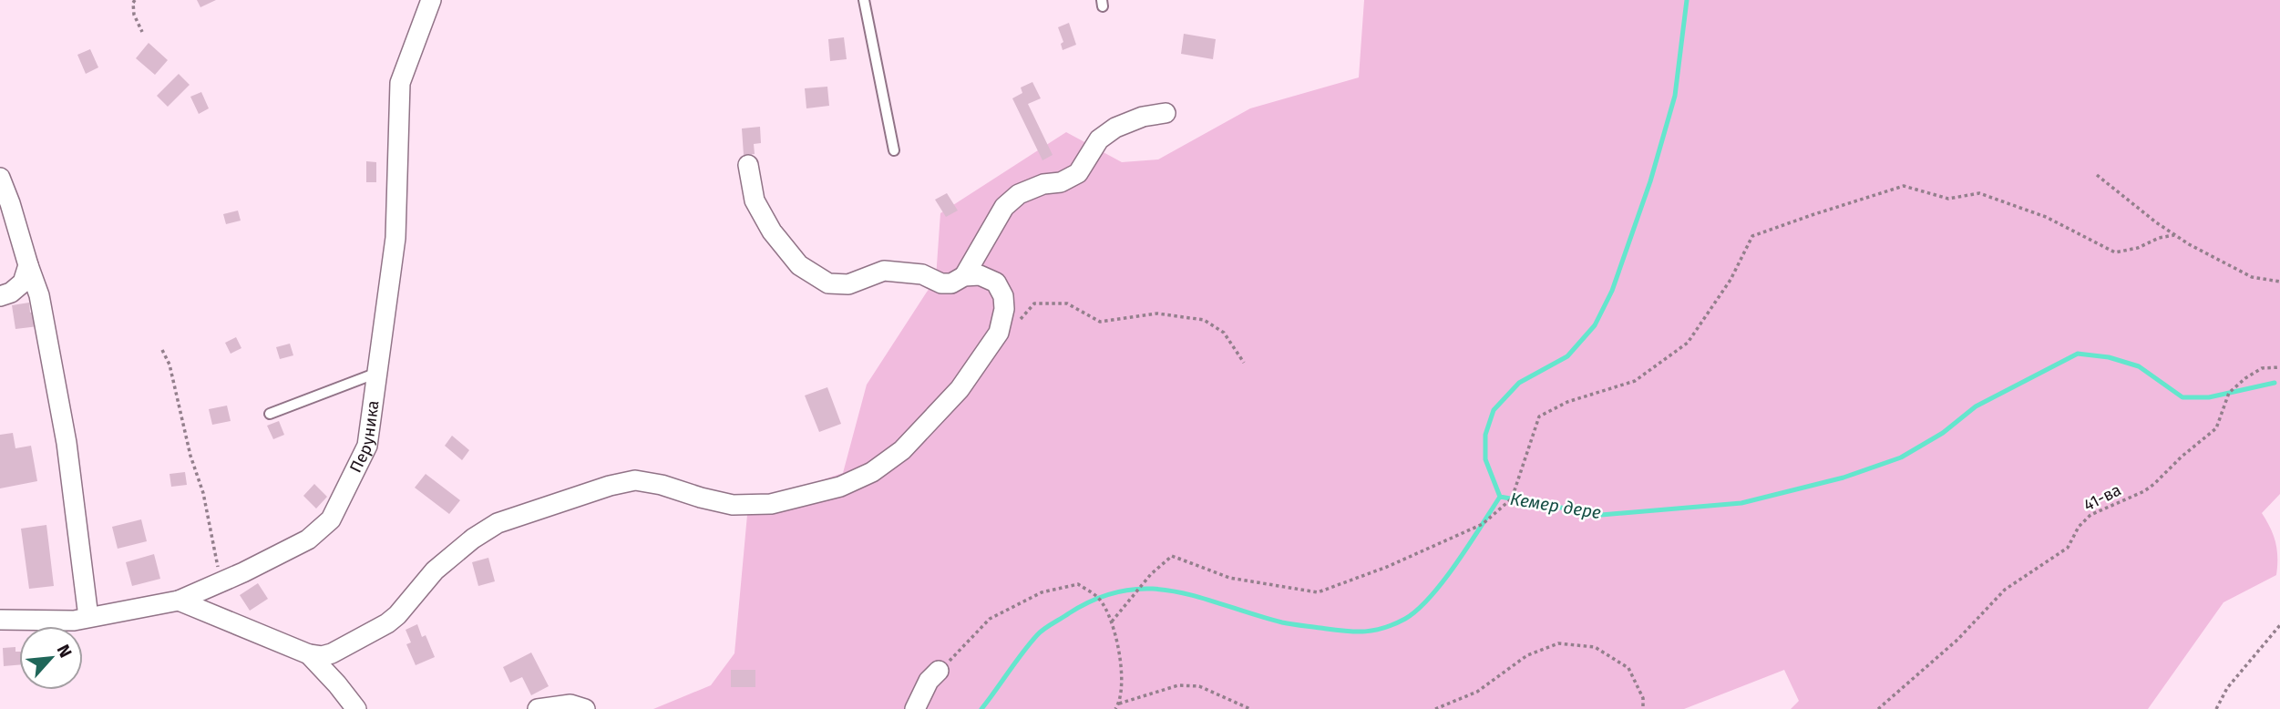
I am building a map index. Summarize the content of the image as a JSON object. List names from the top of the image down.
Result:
{
  "streets": {
    "street": ["Перуника"],
    "path": ["41-ва"]
  },
  "water": ["Кемер дере"],
  "north": "top right"
}
